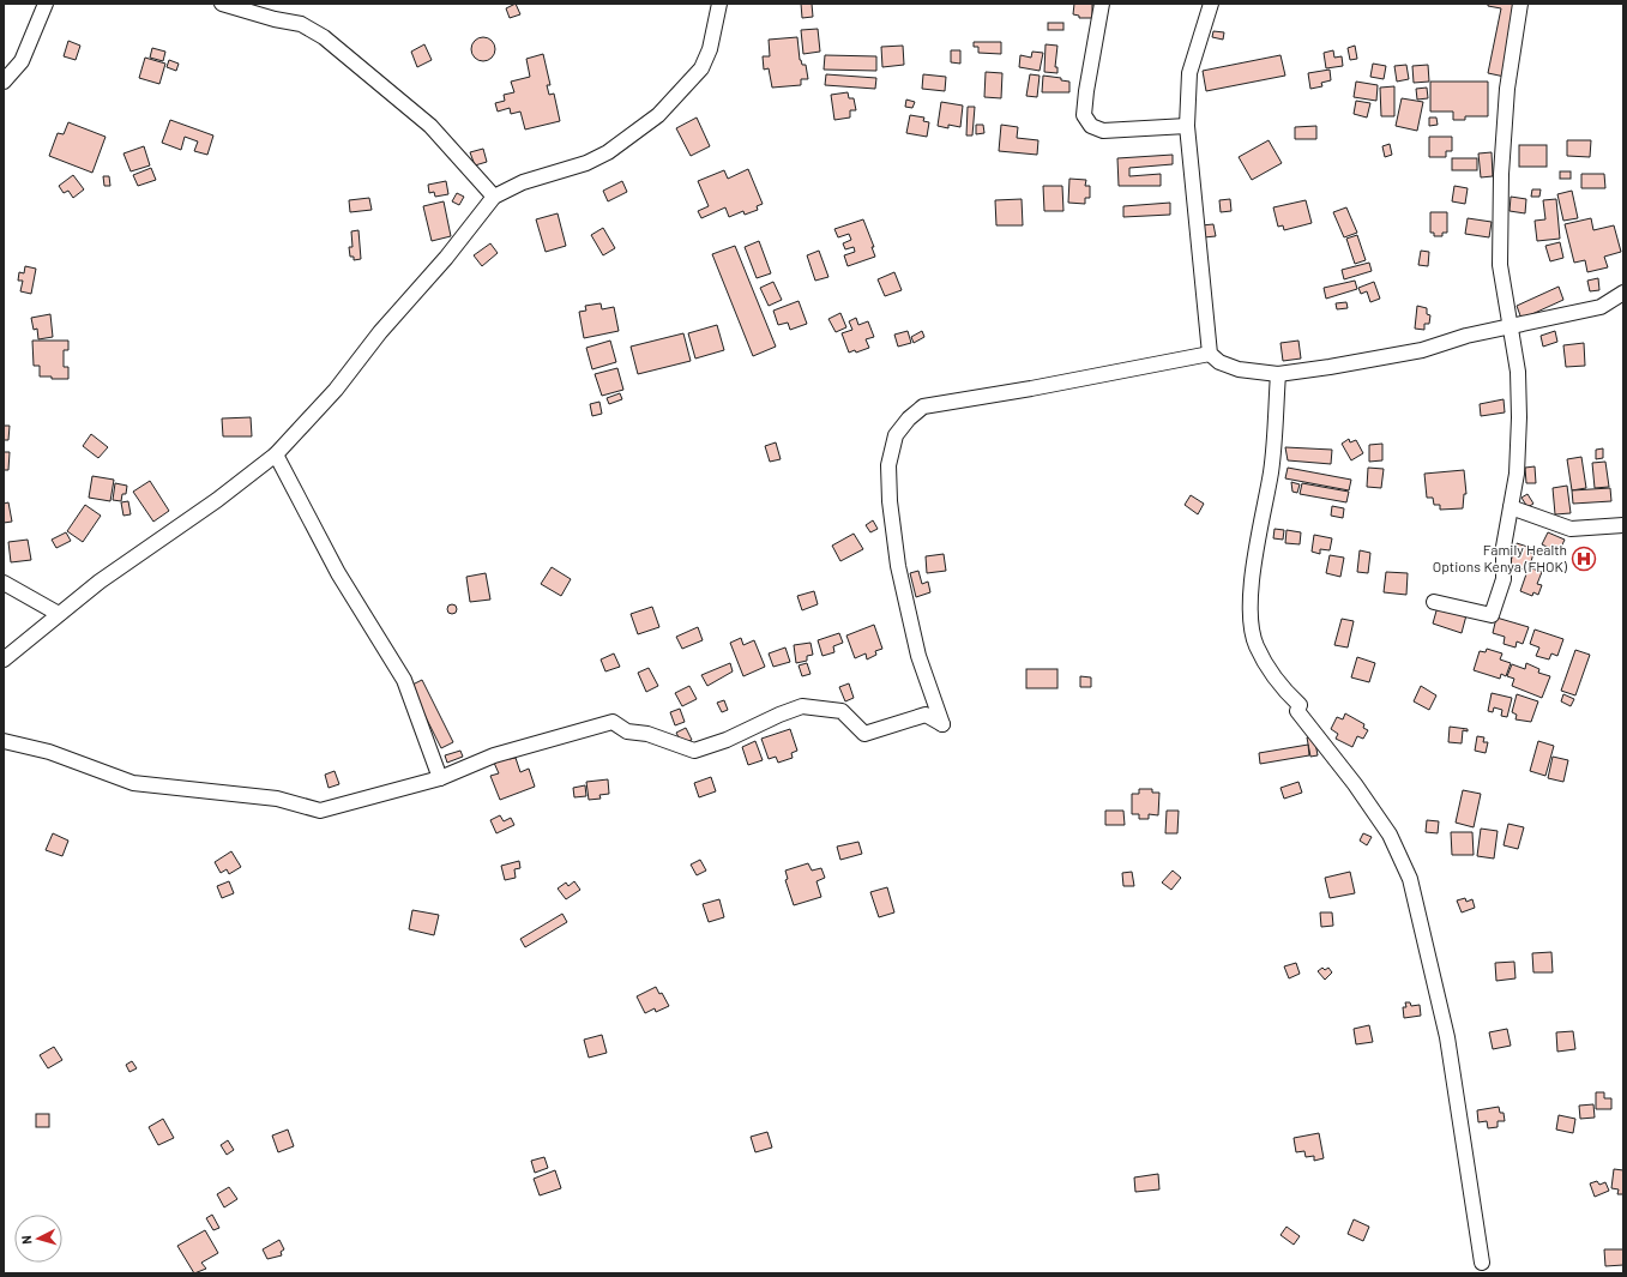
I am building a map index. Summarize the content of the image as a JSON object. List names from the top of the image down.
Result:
{
  "places": {
    "hospital": ["Family Health Options Kenya (FHOK)"]
  },
  "north": "left"
}
